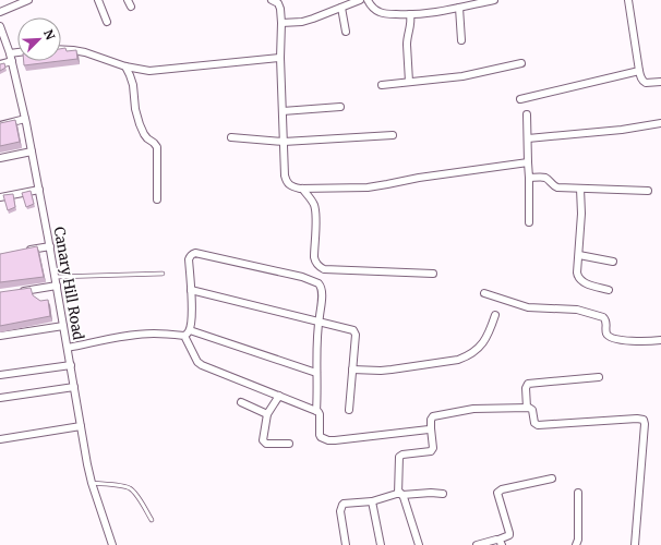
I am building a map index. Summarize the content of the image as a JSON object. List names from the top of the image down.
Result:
{
  "streets": {
    "street": ["Canary Hill Road"]
  },
  "north": "top right"
}
